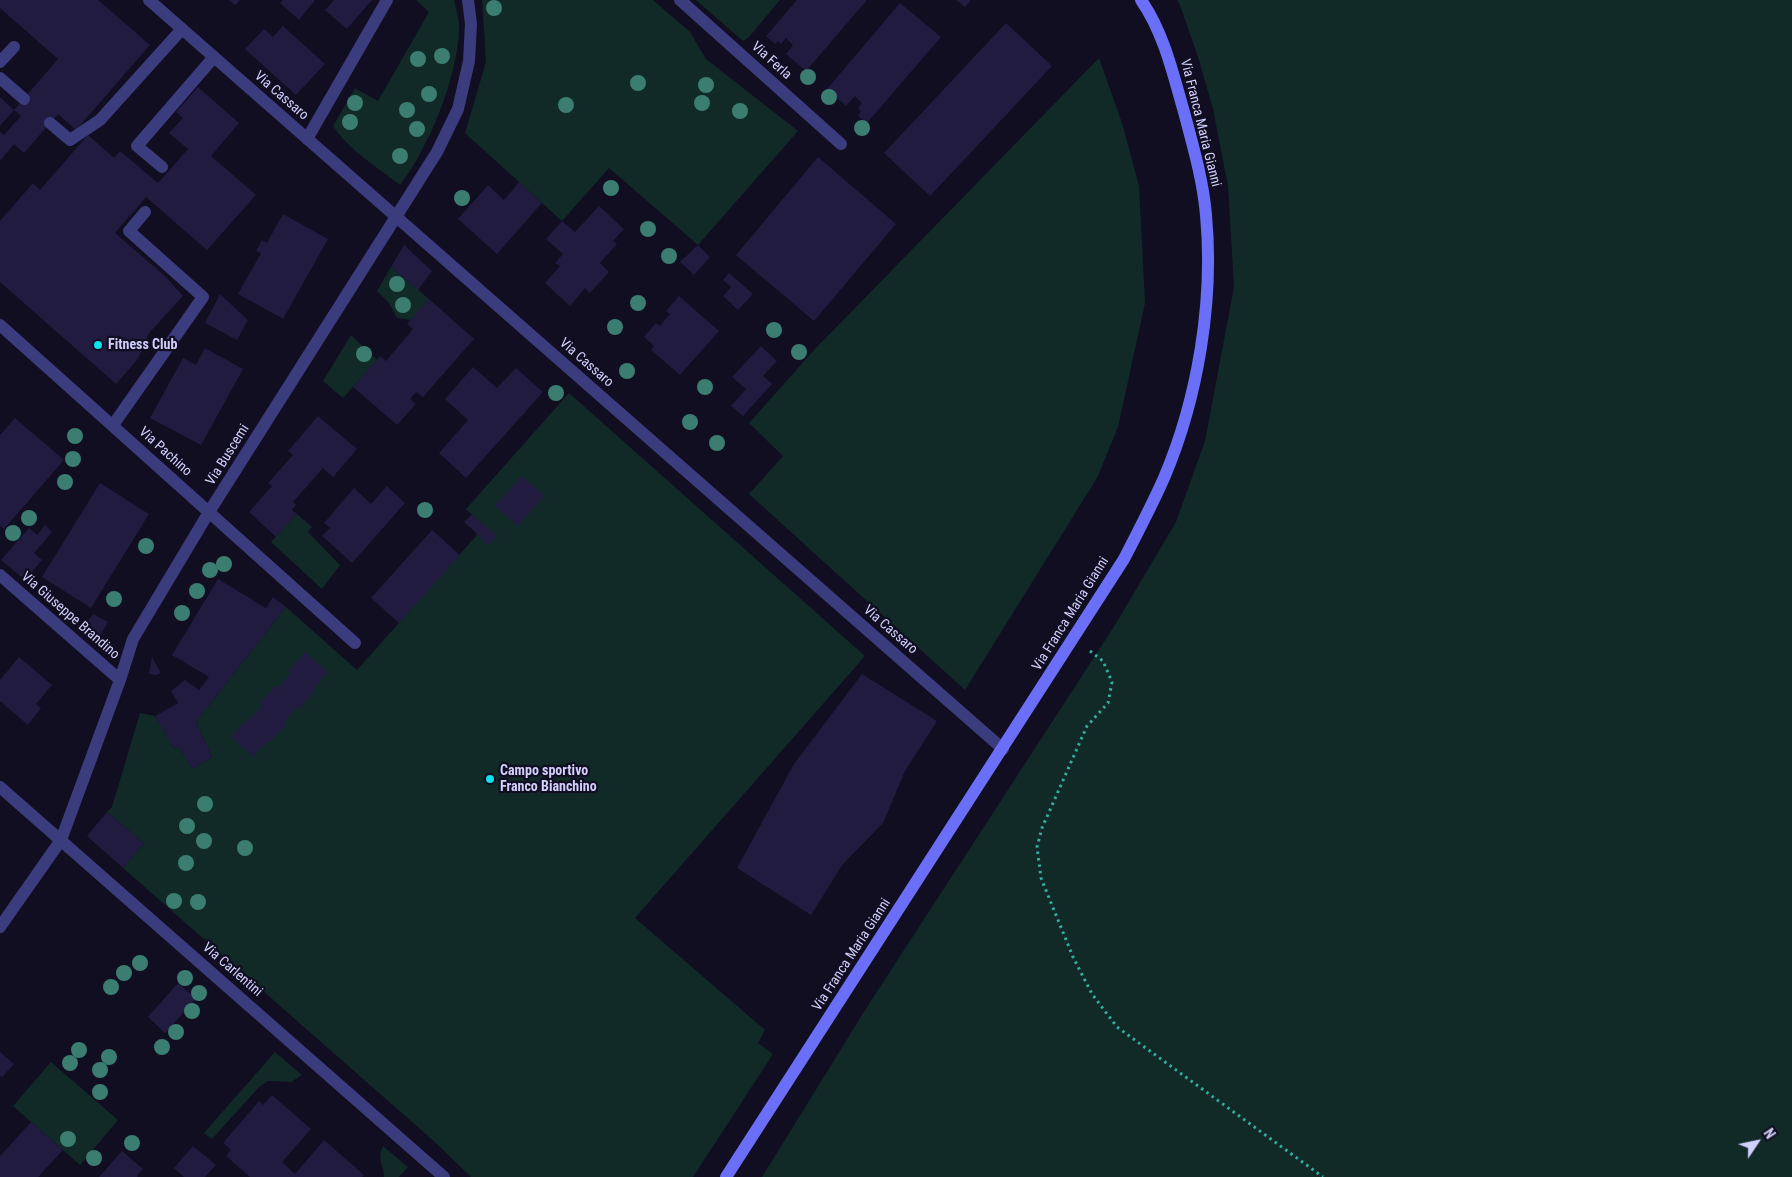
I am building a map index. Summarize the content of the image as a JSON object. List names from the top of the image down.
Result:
{
  "streets": {
    "street": [
      "Via Ferla",
      "Via Cassaro",
      "Via Franca Maria Gianni",
      "Via Pachino",
      "Via Buscemi",
      "Via Giuseppe Brandino",
      "Via Carlentini"
    ]
  },
  "crossings": [
    ["Via Cassaro", "Via Franca Maria Gianni"],
    ["Via Cassaro", "Via Buscemi"],
    ["Via Pachino", "Via Buscemi"],
    ["Via Buscemi", "Via Giuseppe Brandino"],
    ["Via Buscemi", "Via Carlentini"]
  ],
  "places": ["Fitness Club", "Campo sportivo Franco Bianchino"],
  "north": "top right"
}
